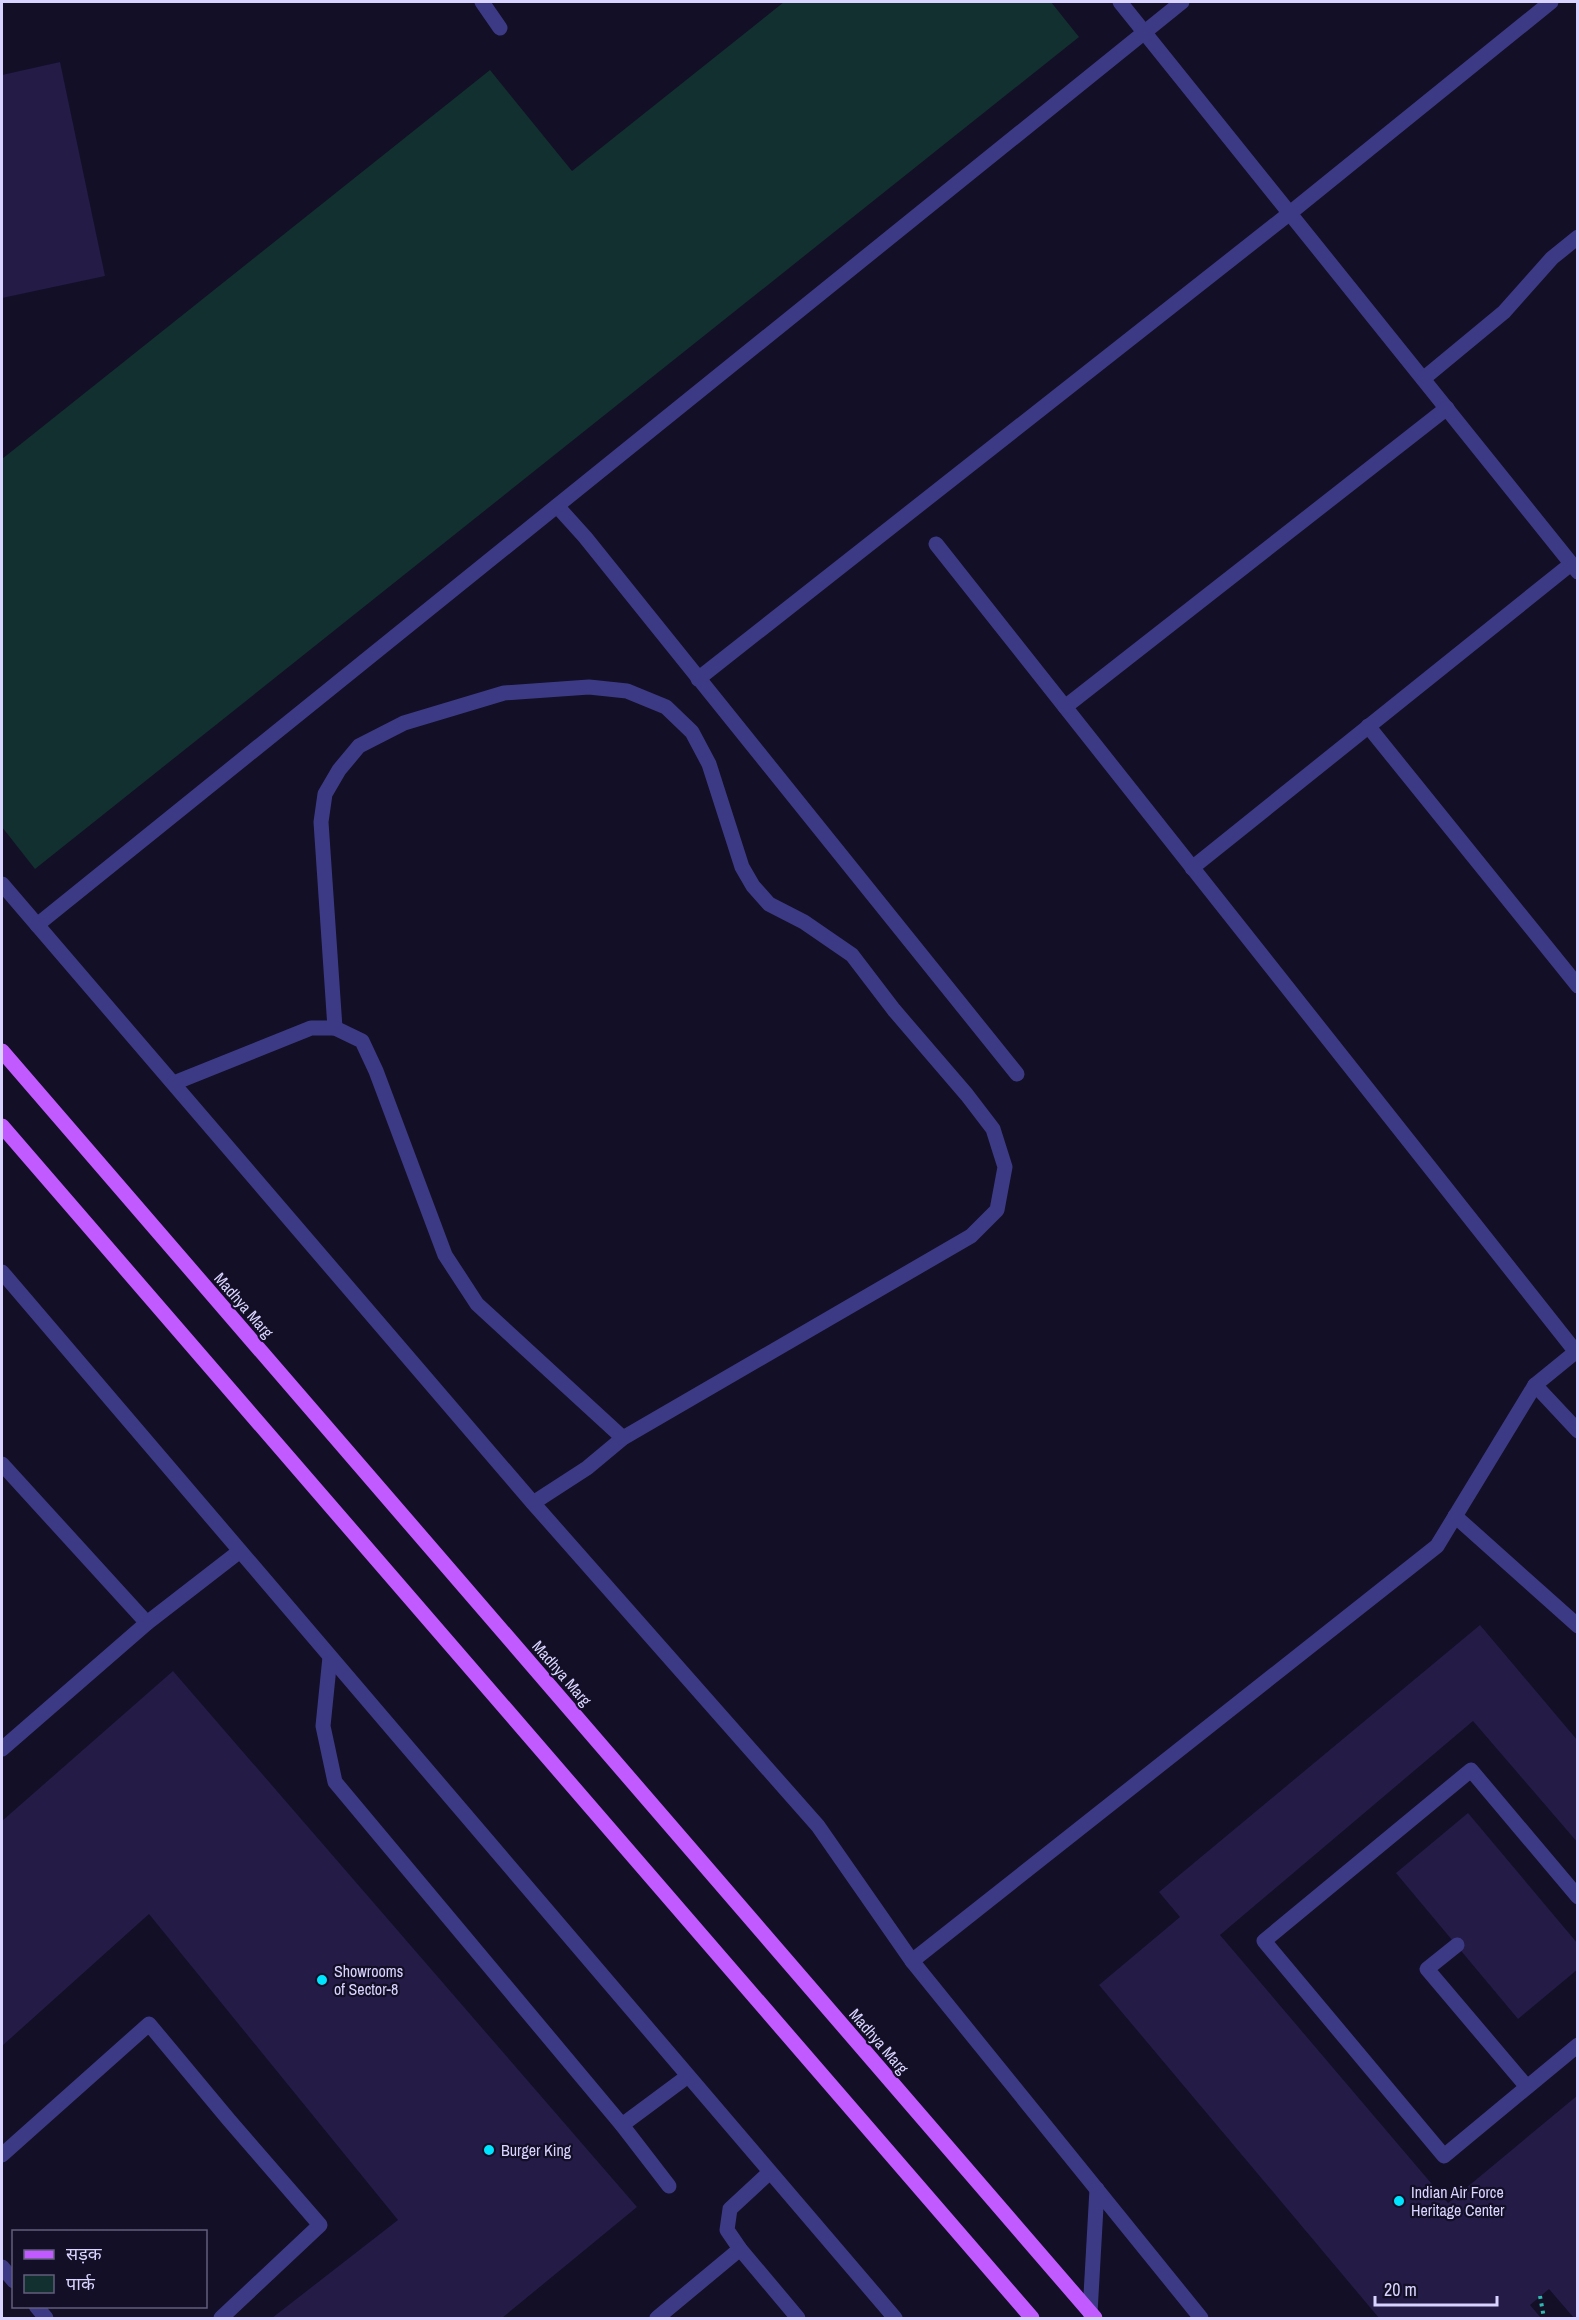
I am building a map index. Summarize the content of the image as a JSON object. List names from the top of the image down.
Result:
{
  "streets": {
    "main road": ["Madhya Marg"]
  },
  "places": ["Showrooms of Sector-8", "Burger King", "Indian Air Force Heritage Center"],
  "legend": ["सड़क", "पार्क"],
  "scale_bar": "20 m"
}
